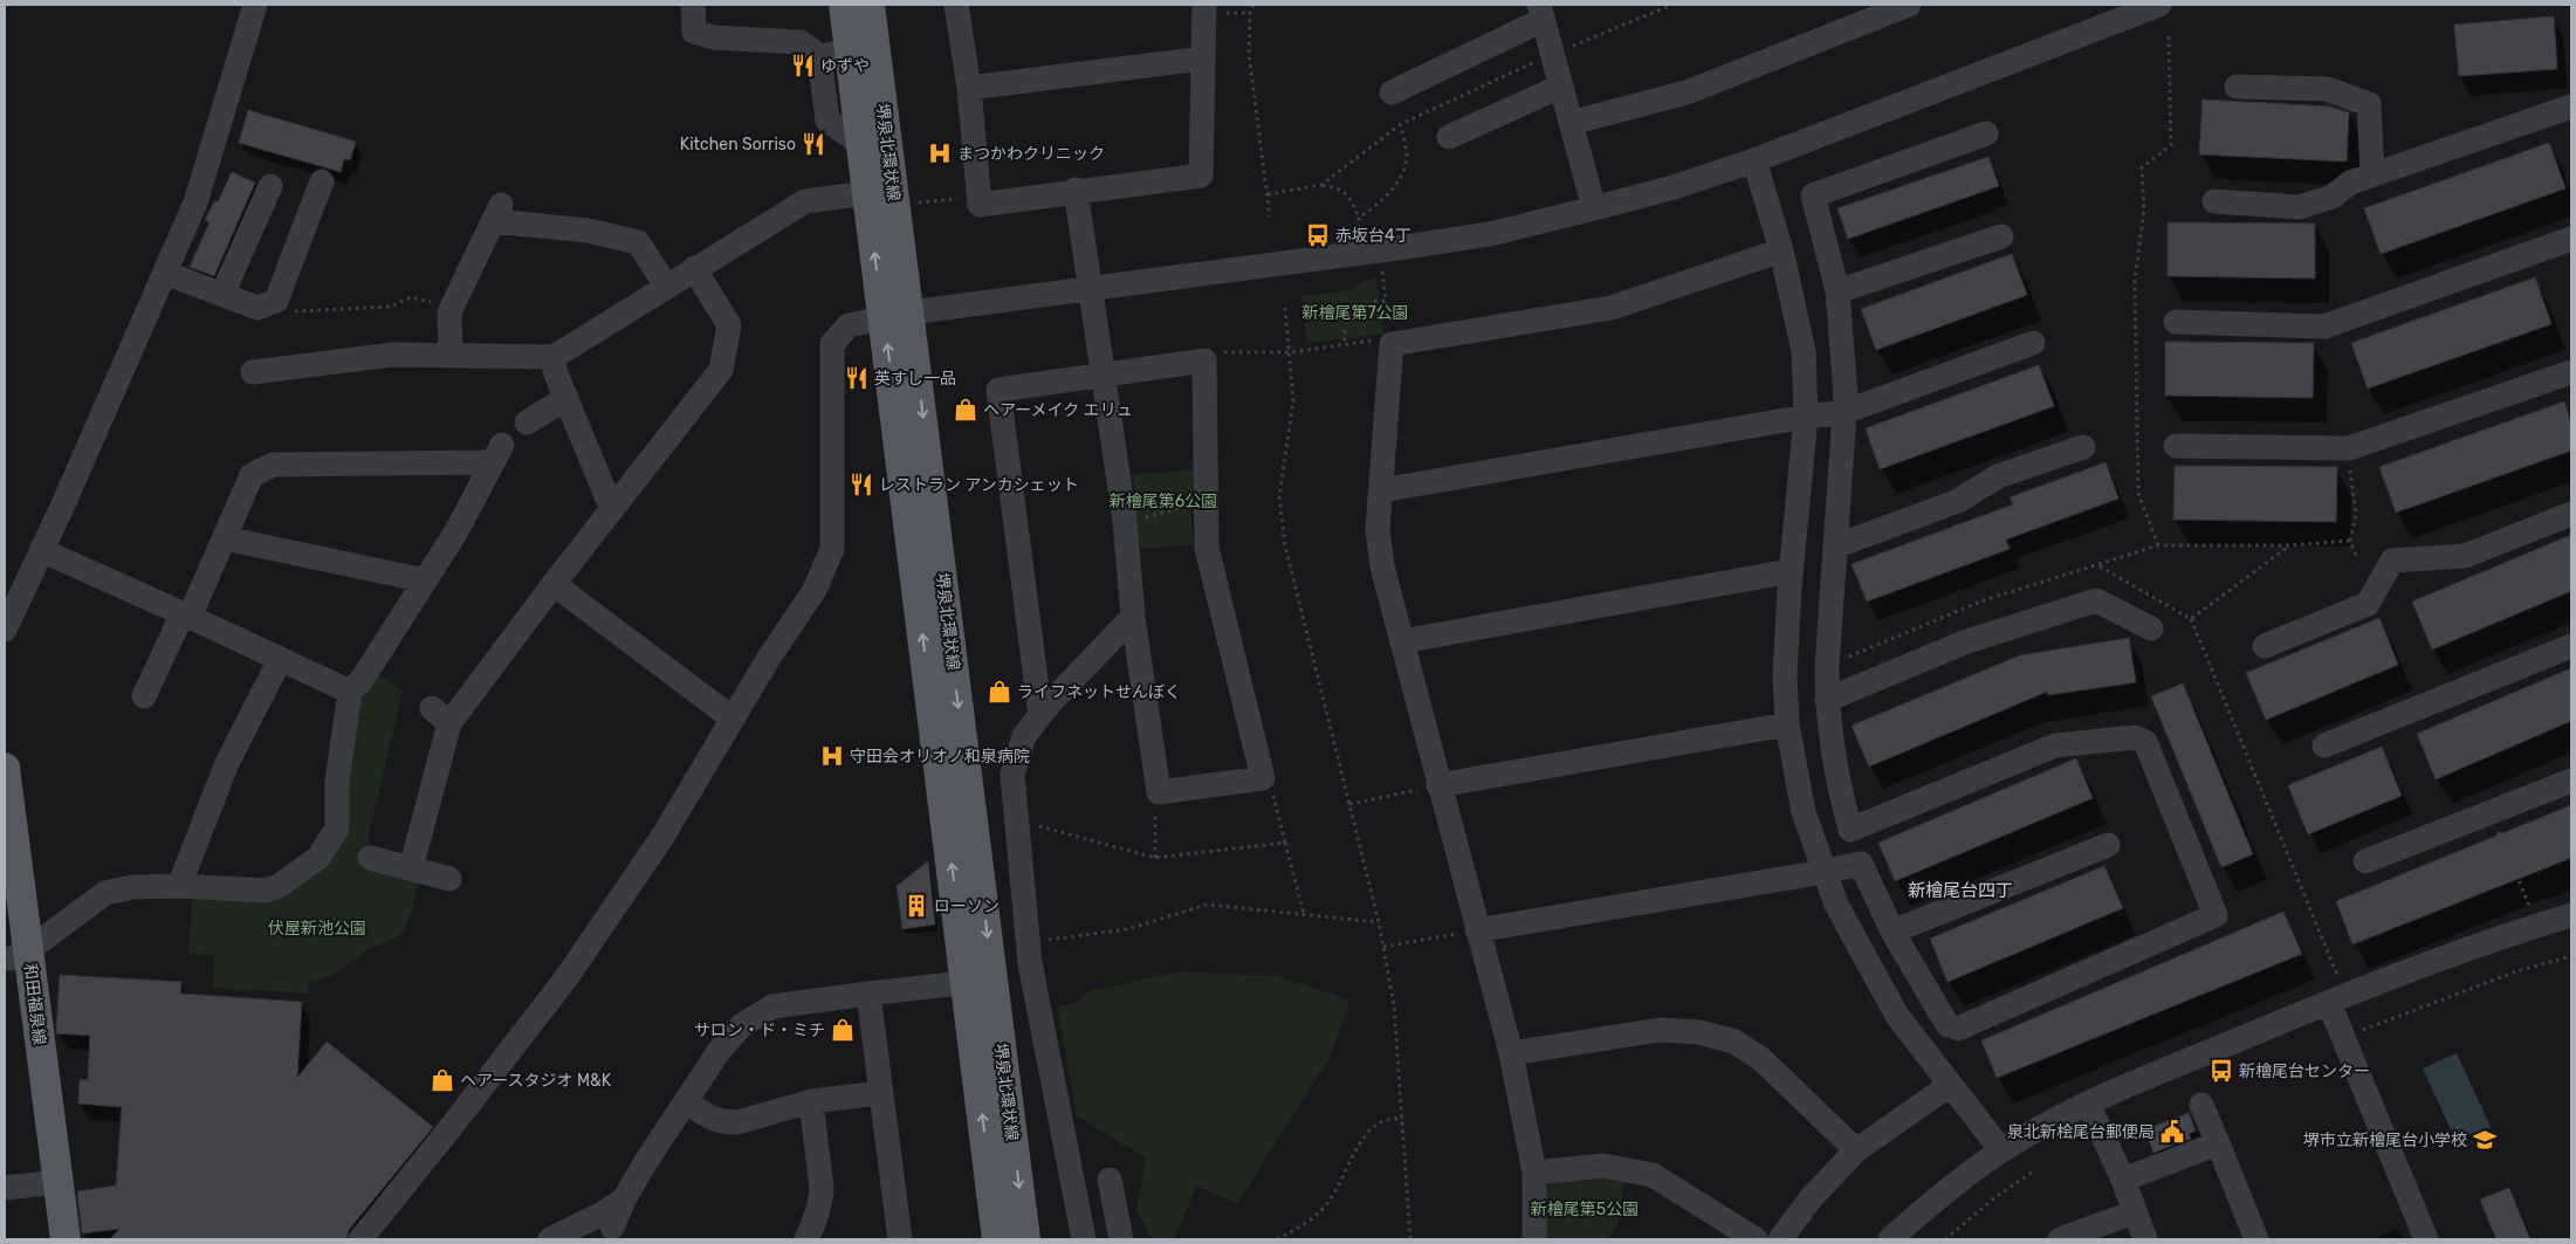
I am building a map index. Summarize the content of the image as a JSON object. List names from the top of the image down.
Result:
{
  "streets": {
    "main road": ["堺泉北環状線", "和田福泉線"]
  },
  "districts": ["新檜尾台四丁"],
  "parks": [
    "新檜尾第7公園",
    "新檜尾第6公園",
    "伏屋新池公園",
    "新檜尾第5公園"
  ],
  "places": {
    "restaurant": [
      "ゆずや",
      "Kitchen Sorriso",
      "英すし一品",
      "レストラン アンカシェット"
    ],
    "hospital": ["まつかわクリニック", "守田会オリオノ和泉病院"],
    "bus stop": ["赤坂台4丁", "新檜尾台センター"],
    "shop": [
      "ヘアーメイク エリュ",
      "ライフネットせんぼく",
      "サロン・ド・ミチ",
      "ヘアースタジオ M&K"
    ],
    "building": ["ローソン"],
    "public building": ["泉北新桧尾台郵便局"],
    "school or university": ["堺市立新檜尾台小学校"]
  }
}
